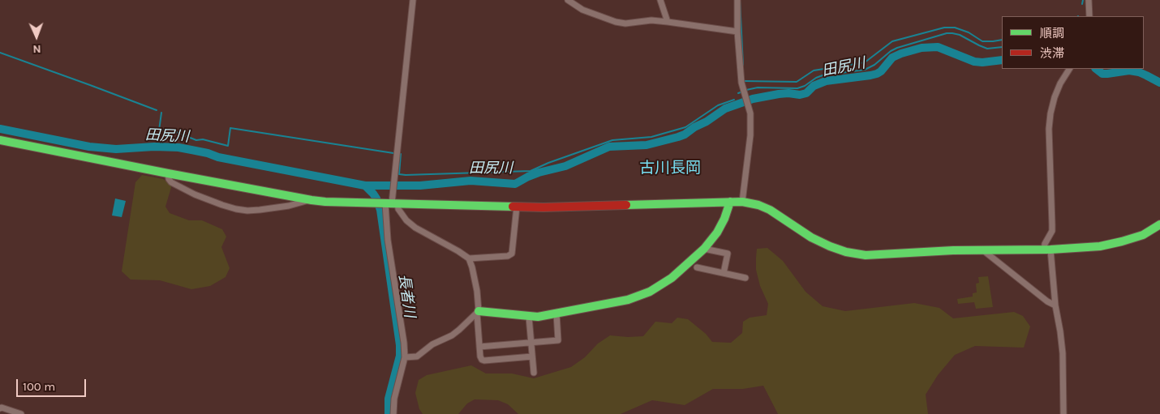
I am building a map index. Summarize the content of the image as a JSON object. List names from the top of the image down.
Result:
{
  "districts": ["古川長岡"],
  "water": ["田尻川", "長者川"],
  "legend": ["順調", "渋滞"],
  "scale_bar": "100 m",
  "north": "bottom"
}
